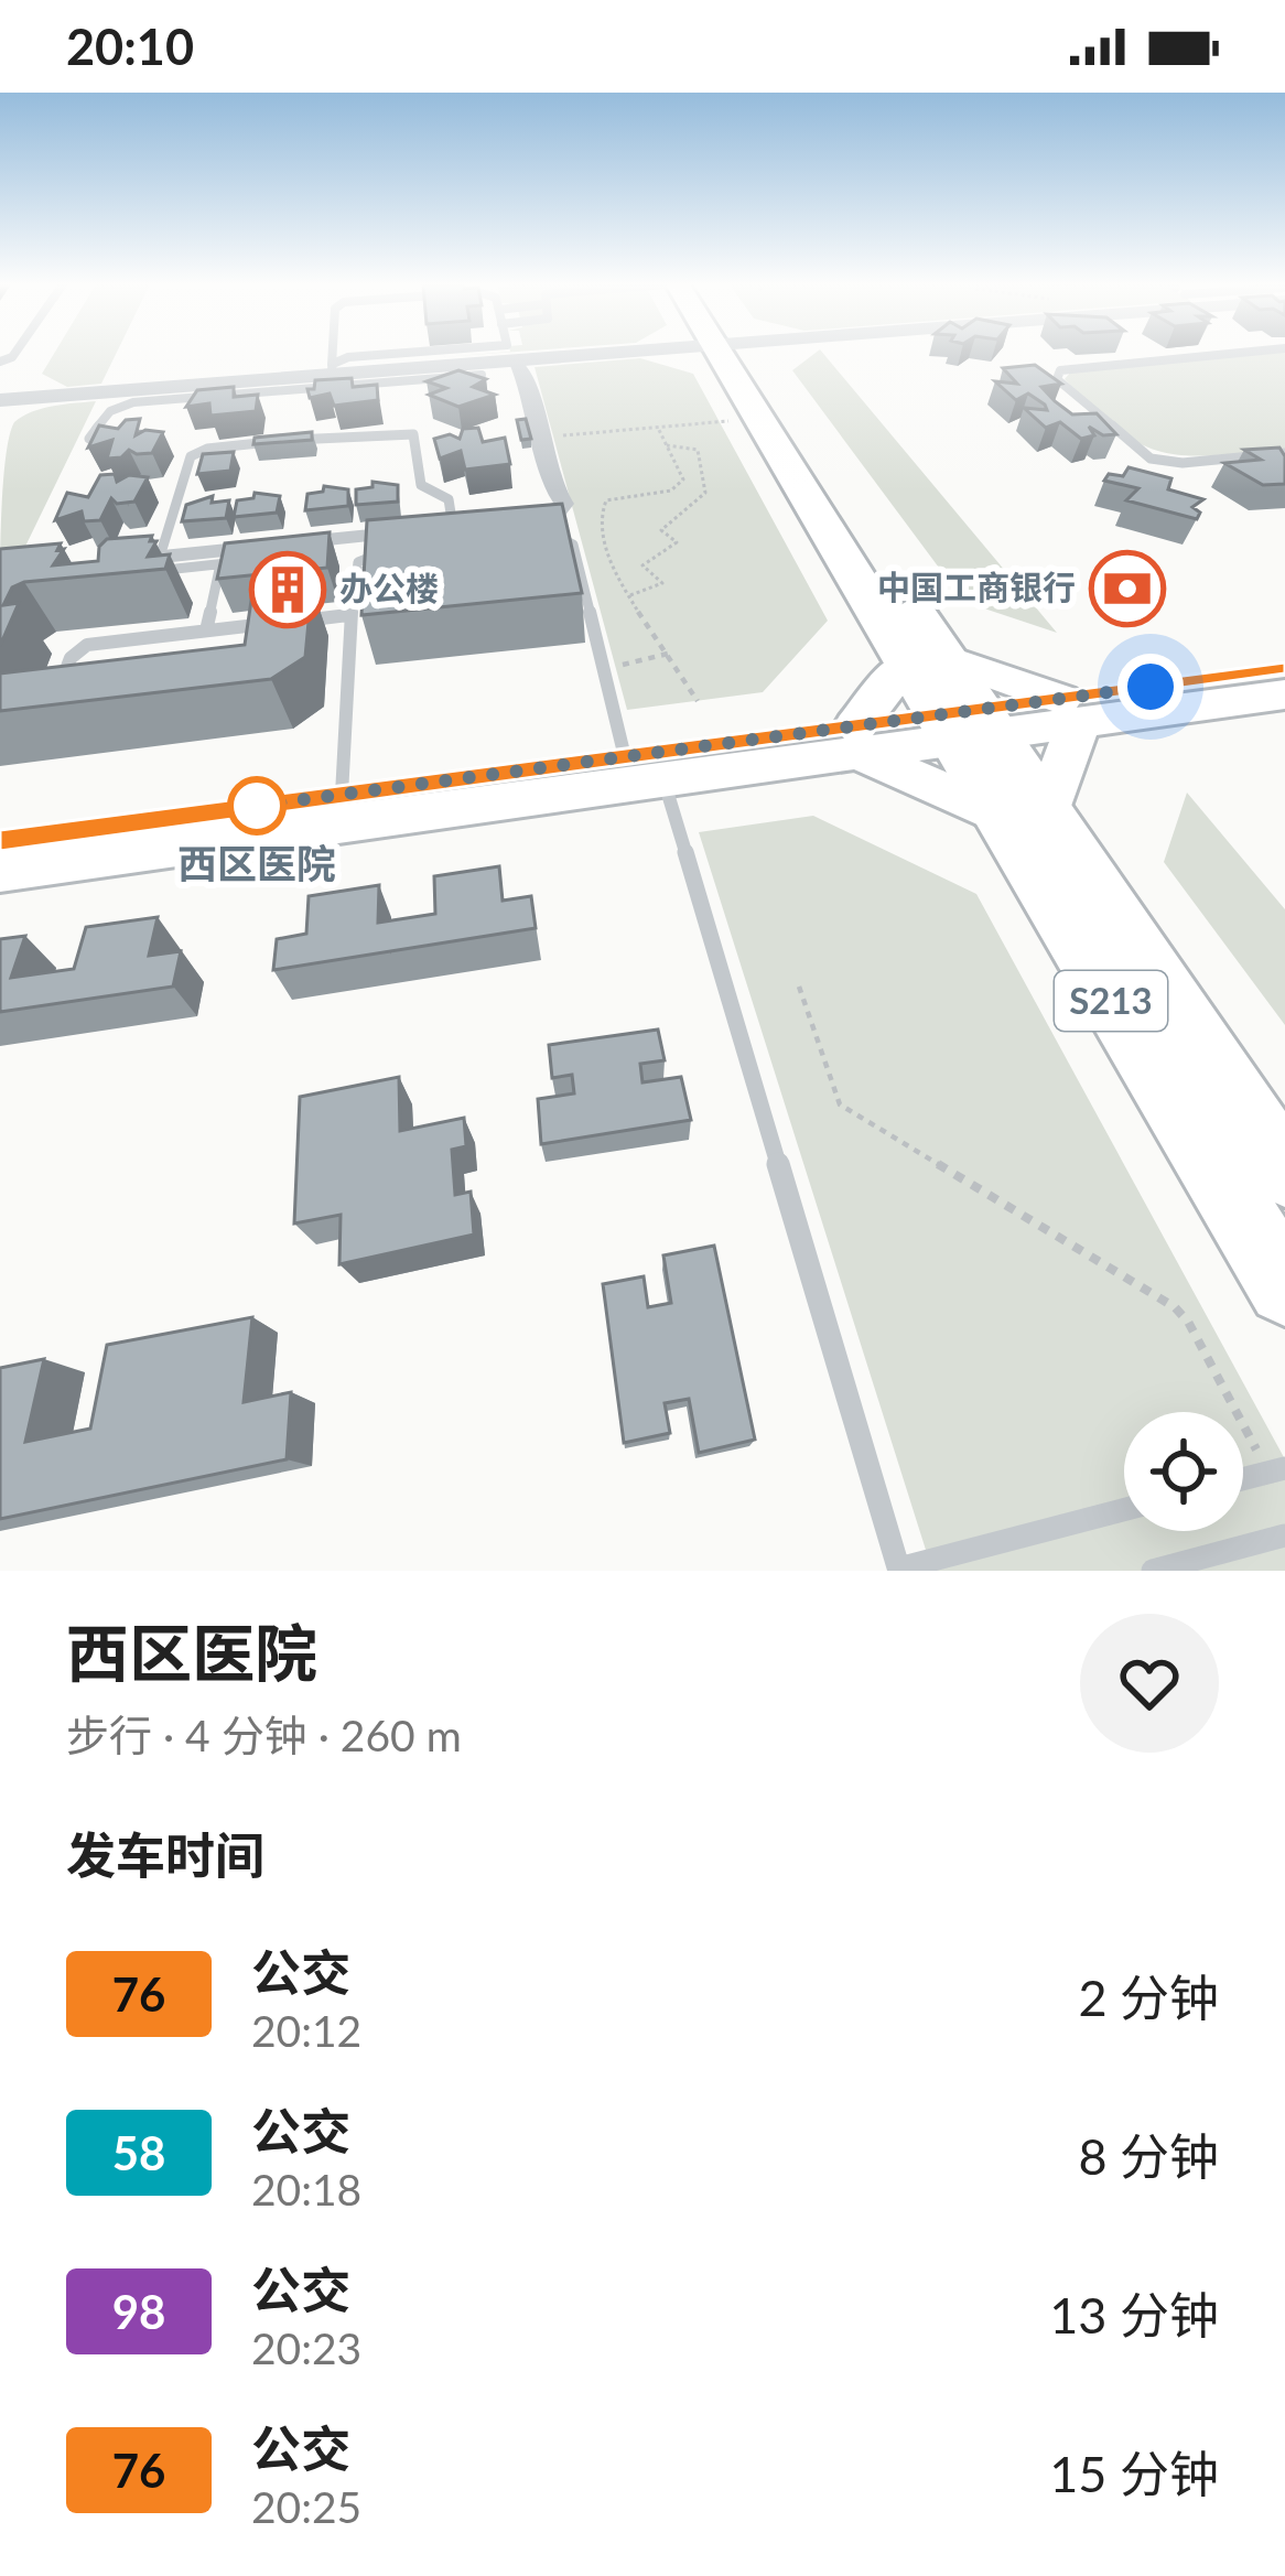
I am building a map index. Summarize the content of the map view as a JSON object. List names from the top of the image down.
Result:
{
  "streets": {
    "highway": ["S213"]
  },
  "places": {
    "bank": ["中国工商银行"],
    "building": ["办公楼"],
    "other": ["西区医院"]
  },
  "lines": ["bus line 76"],
  "page": {
    "status": "20:10",
    "heading": [
      ["西区医院", "步行 · 4 分钟 · 260 m"],
      "发车时间"
    ],
    "list": [
      {
        "mark": "76",
        "name": "公交",
        "note": "20:12",
        "value": "2 分钟"
      },
      {
        "mark": "58",
        "name": "公交",
        "note": "20:18",
        "value": "8 分钟"
      },
      {
        "mark": "98",
        "name": "公交",
        "note": "20:23",
        "value": "13 分钟"
      },
      {
        "mark": "76",
        "name": "公交",
        "note": "20:25",
        "value": "15 分钟"
      }
    ]
  }
}
